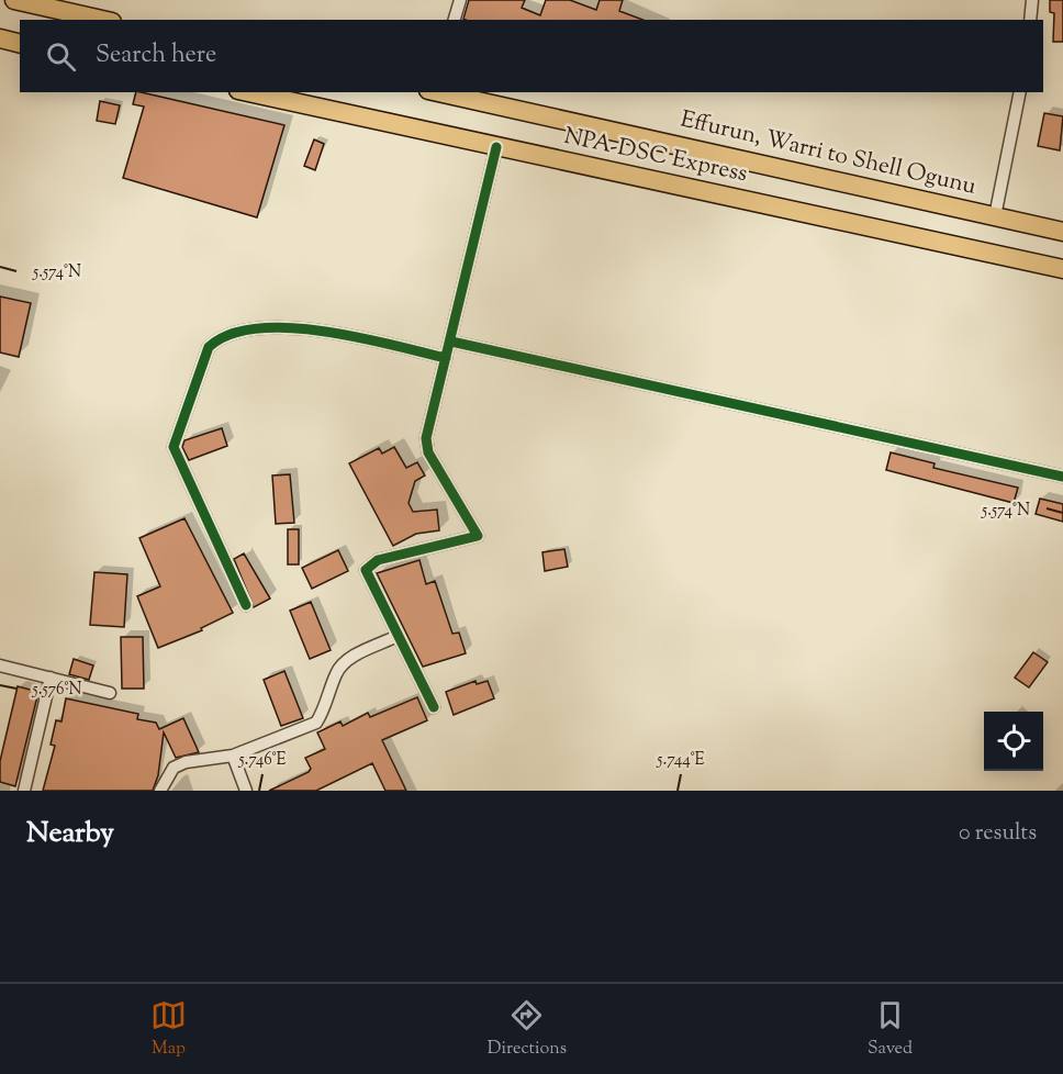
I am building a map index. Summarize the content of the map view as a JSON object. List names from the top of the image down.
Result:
{
  "streets": {
    "main road": ["Effurun, Warri to Shell Ogunu", "NPA-DSC Express"]
  },
  "page": {
    "search": "Search here",
    "heading": ["Nearby", "0 results"],
    "nav": ["Map", "Directions", "Saved"]
  },
  "coordinates": [
    "5.574°N",
    "5.576°N",
    "5.746°E",
    "5.744°E"
  ]
}
